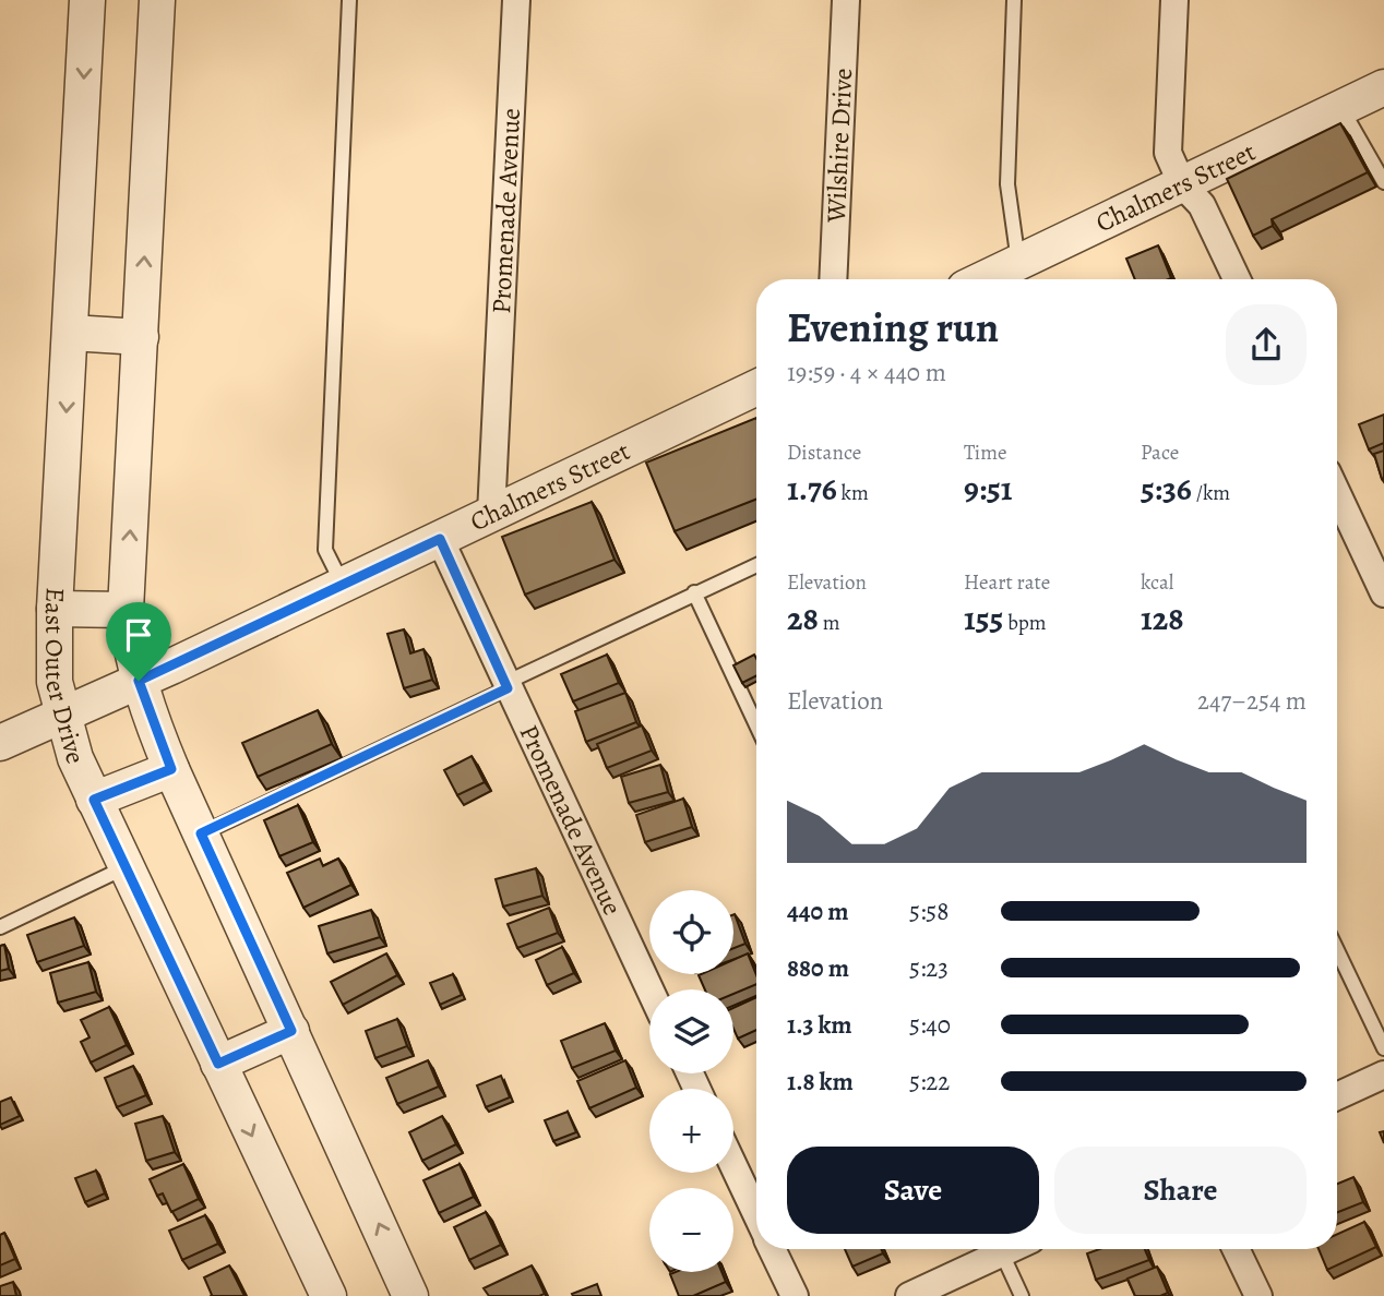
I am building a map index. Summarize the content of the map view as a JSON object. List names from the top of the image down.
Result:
{
  "streets": {
    "street": [
      "Wilshire Drive",
      "Chalmers Street",
      "Promenade Avenue",
      "East Outer Drive"
    ]
  },
  "crossings": [
    ["Chalmers Street", "Promenade Avenue"],
    ["Chalmers Street", "East Outer Drive"]
  ],
  "page": {
    "heading": ["Evening run", "19:59 · 4 × 440 m"],
    "stats": [
      ["Distance", "1.76 km"],
      ["Time", "9:51"],
      ["Pace", "5:36 /km"],
      ["Elevation", "28 m"],
      ["Heart rate", "155 bpm"],
      ["kcal", "128"]
    ],
    "chart": ["Elevation", "247–254 m"],
    "list": [
      {
        "name": "440 m",
        "note": "5:58"
      },
      {
        "name": "880 m",
        "note": "5:23"
      },
      {
        "name": "1.3 km",
        "note": "5:40"
      },
      {
        "name": "1.8 km",
        "note": "5:22"
      }
    ],
    "map_buttons": ["+", "−"],
    "buttons": ["Save", "Share"]
  }
}
